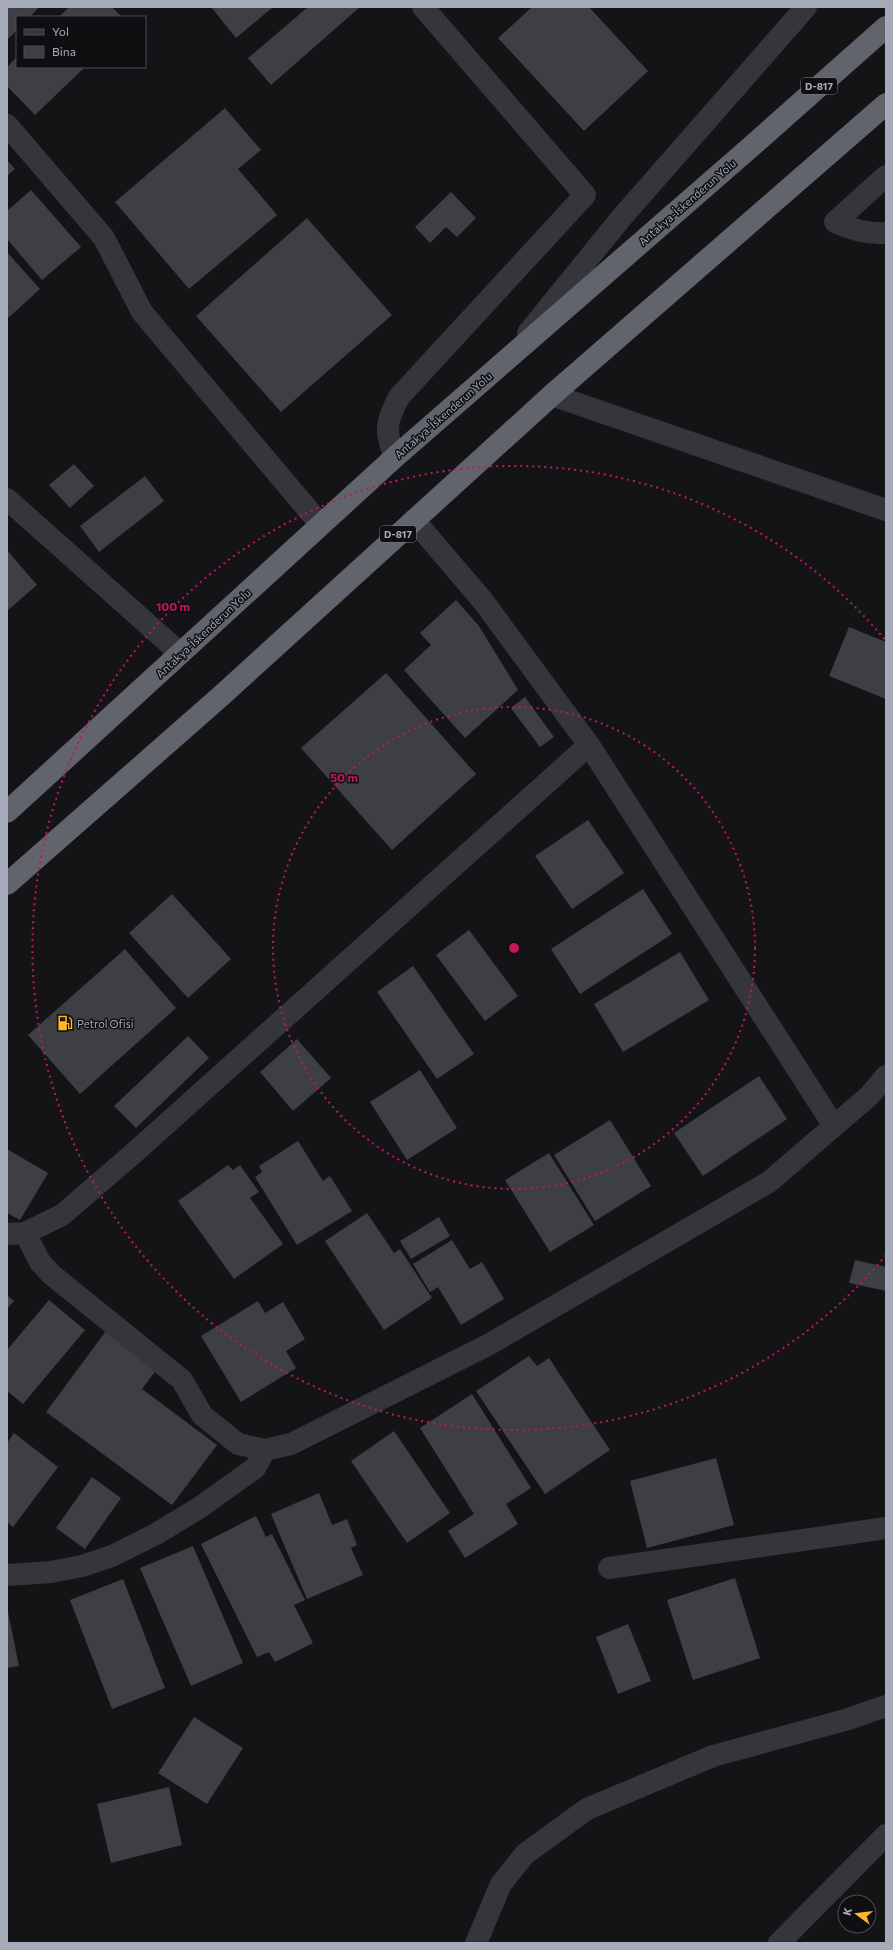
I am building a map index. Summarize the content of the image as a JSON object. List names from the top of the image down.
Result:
{
  "streets": {
    "highway": ["D-817", "Antakya-İskenderun Yolu"]
  },
  "places": {
    "fuel station": ["Petrol Ofisi"]
  },
  "legend": ["Yol", "Bina"],
  "north": "left",
  "rings": ["100 m", "50 m"]
}
